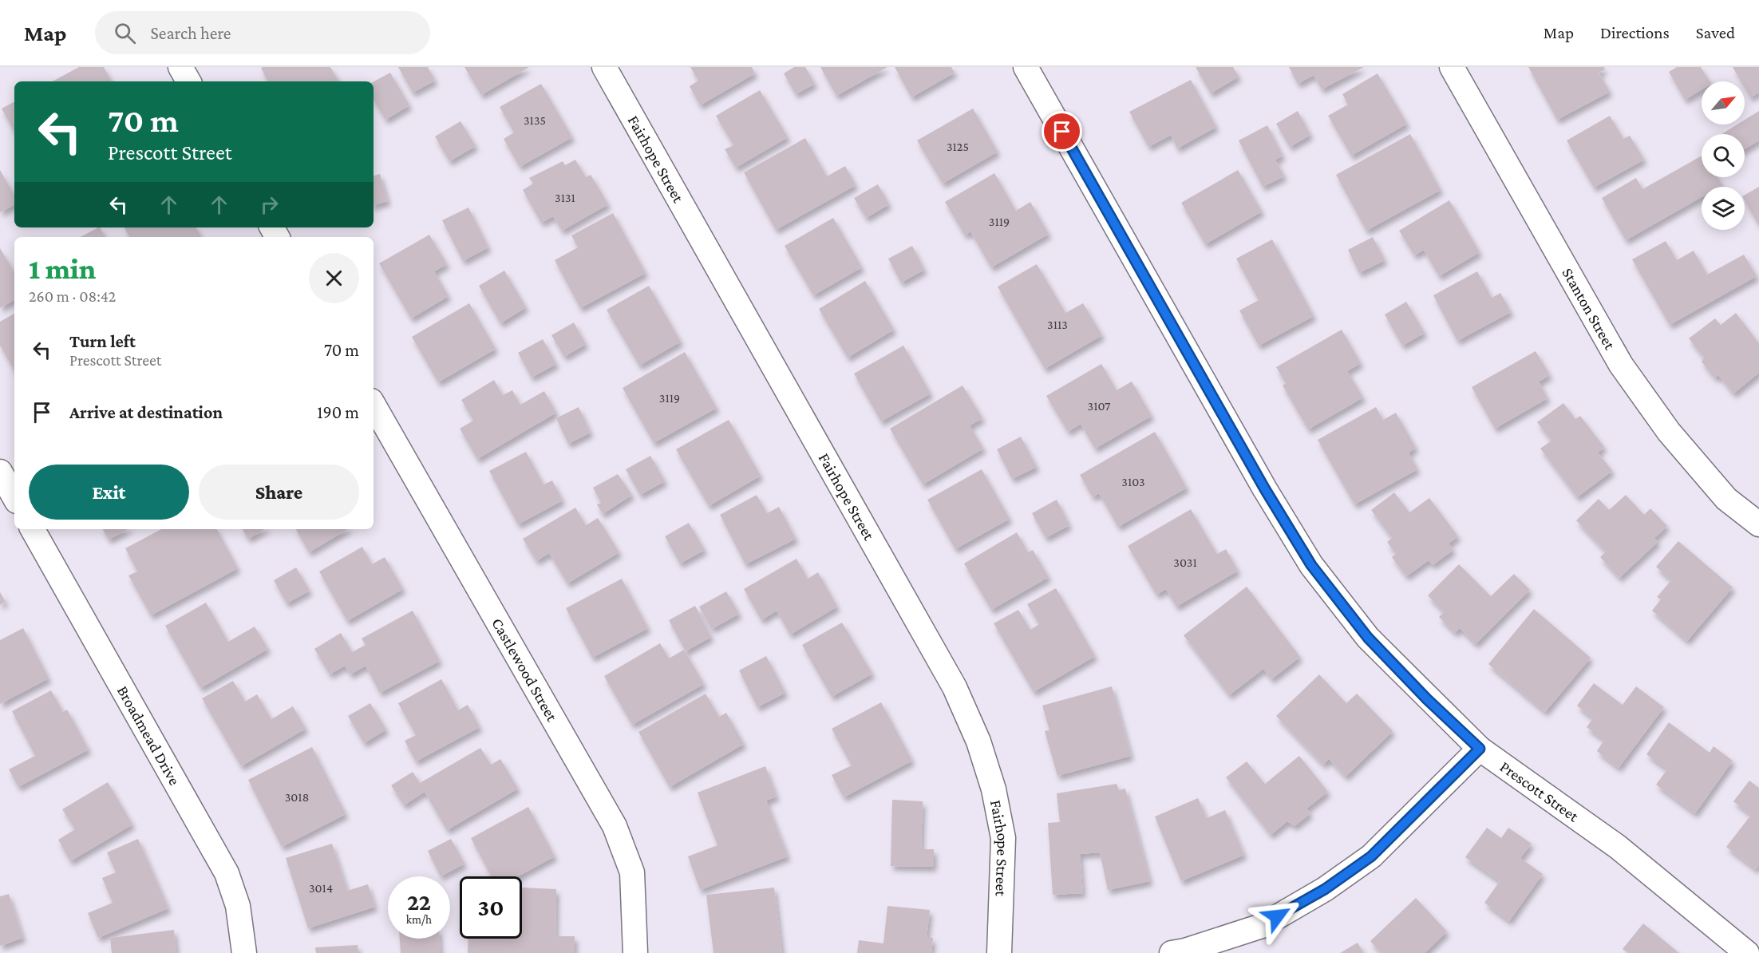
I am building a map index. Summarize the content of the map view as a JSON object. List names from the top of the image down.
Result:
{
  "streets": {
    "street": [
      "Fairhope Street",
      "Stanton Street",
      "Castlewood Street",
      "Broadmead Drive",
      "Prescott Street"
    ]
  },
  "house_numbers": [
    "3135",
    "3125",
    "3131",
    "3119",
    "3113",
    "3119",
    "3107",
    "3103",
    "3031",
    "3018",
    "3014"
  ],
  "north": "top right",
  "page": {
    "header": "Map",
    "search": "Search here",
    "nav": ["Map", "Directions", "Saved"],
    "turn": ["70 m", "Prescott Street"],
    "heading": ["1 min", "260 m · 08:42"],
    "list": [
      {
        "name": "Turn left",
        "note": "Prescott Street",
        "value": "70 m"
      },
      {
        "name": "Arrive at destination",
        "value": "190 m"
      }
    ],
    "buttons": ["Exit", "Share"],
    "speed": "22 km/h",
    "limit": "30"
  }
}
